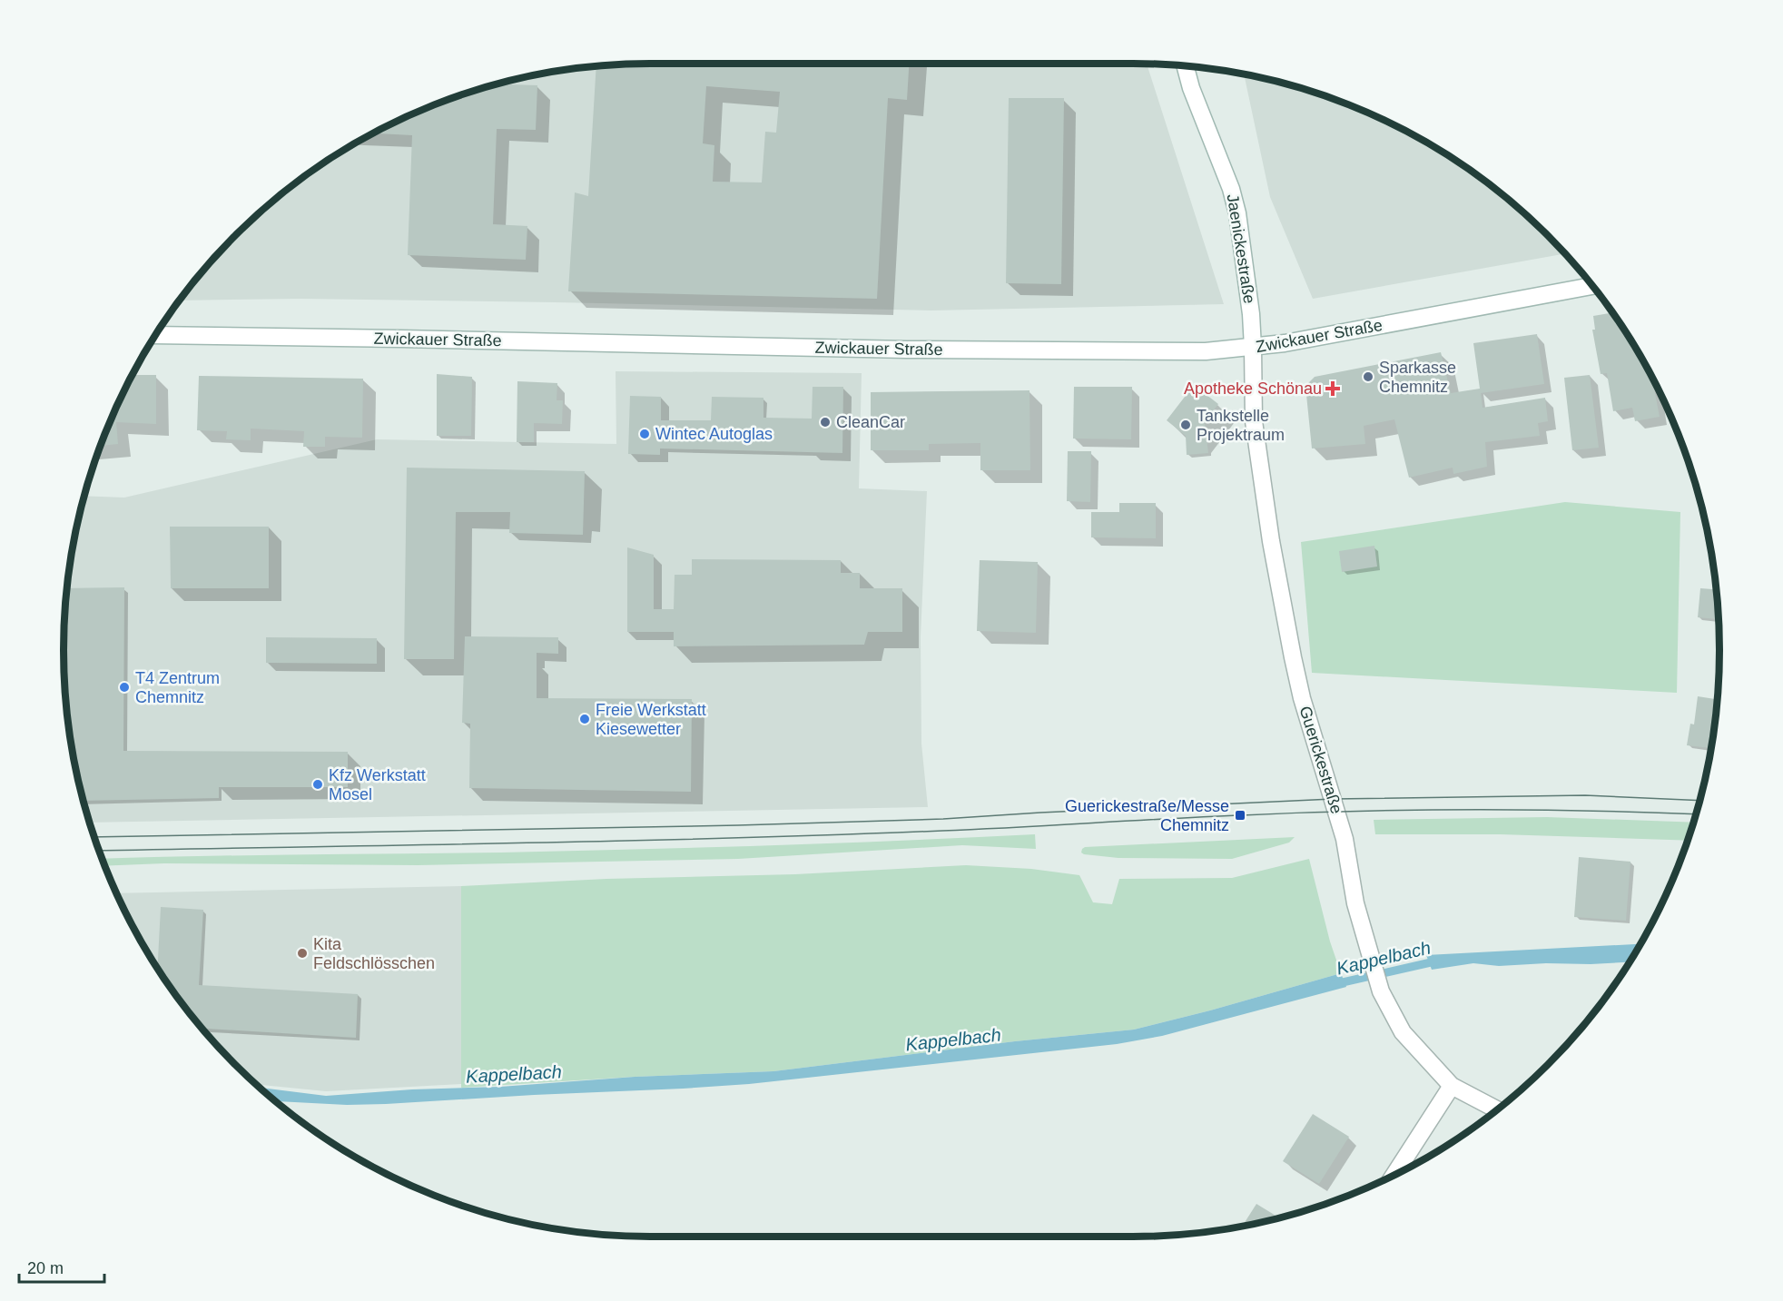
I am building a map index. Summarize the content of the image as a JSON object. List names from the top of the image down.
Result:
{
  "streets": {
    "main road": ["Jaenickestraße", "Zwickauer Straße", "Guerickestraße"]
  },
  "crossings": [
    ["Jaenickestraße", "Zwickauer Straße"],
    ["Jaenickestraße", "Guerickestraße"],
    ["Zwickauer Straße", "Guerickestraße"]
  ],
  "water": ["Kappelbach"],
  "places": {
    "other": [
      "Sparkasse Chemnitz",
      "CleanCar",
      "Tankstelle Projektraum",
      "Wintec Autoglas",
      "T4 Zentrum Chemnitz",
      "Freie Werkstatt Kiesewetter",
      "Kfz Werkstatt Mosel",
      "Kita Feldschlösschen"
    ],
    "health": ["Apotheke Schönau"],
    "transit": ["Guerickestraße/Messe Chemnitz"]
  },
  "scale_bar": "20 m"
}
